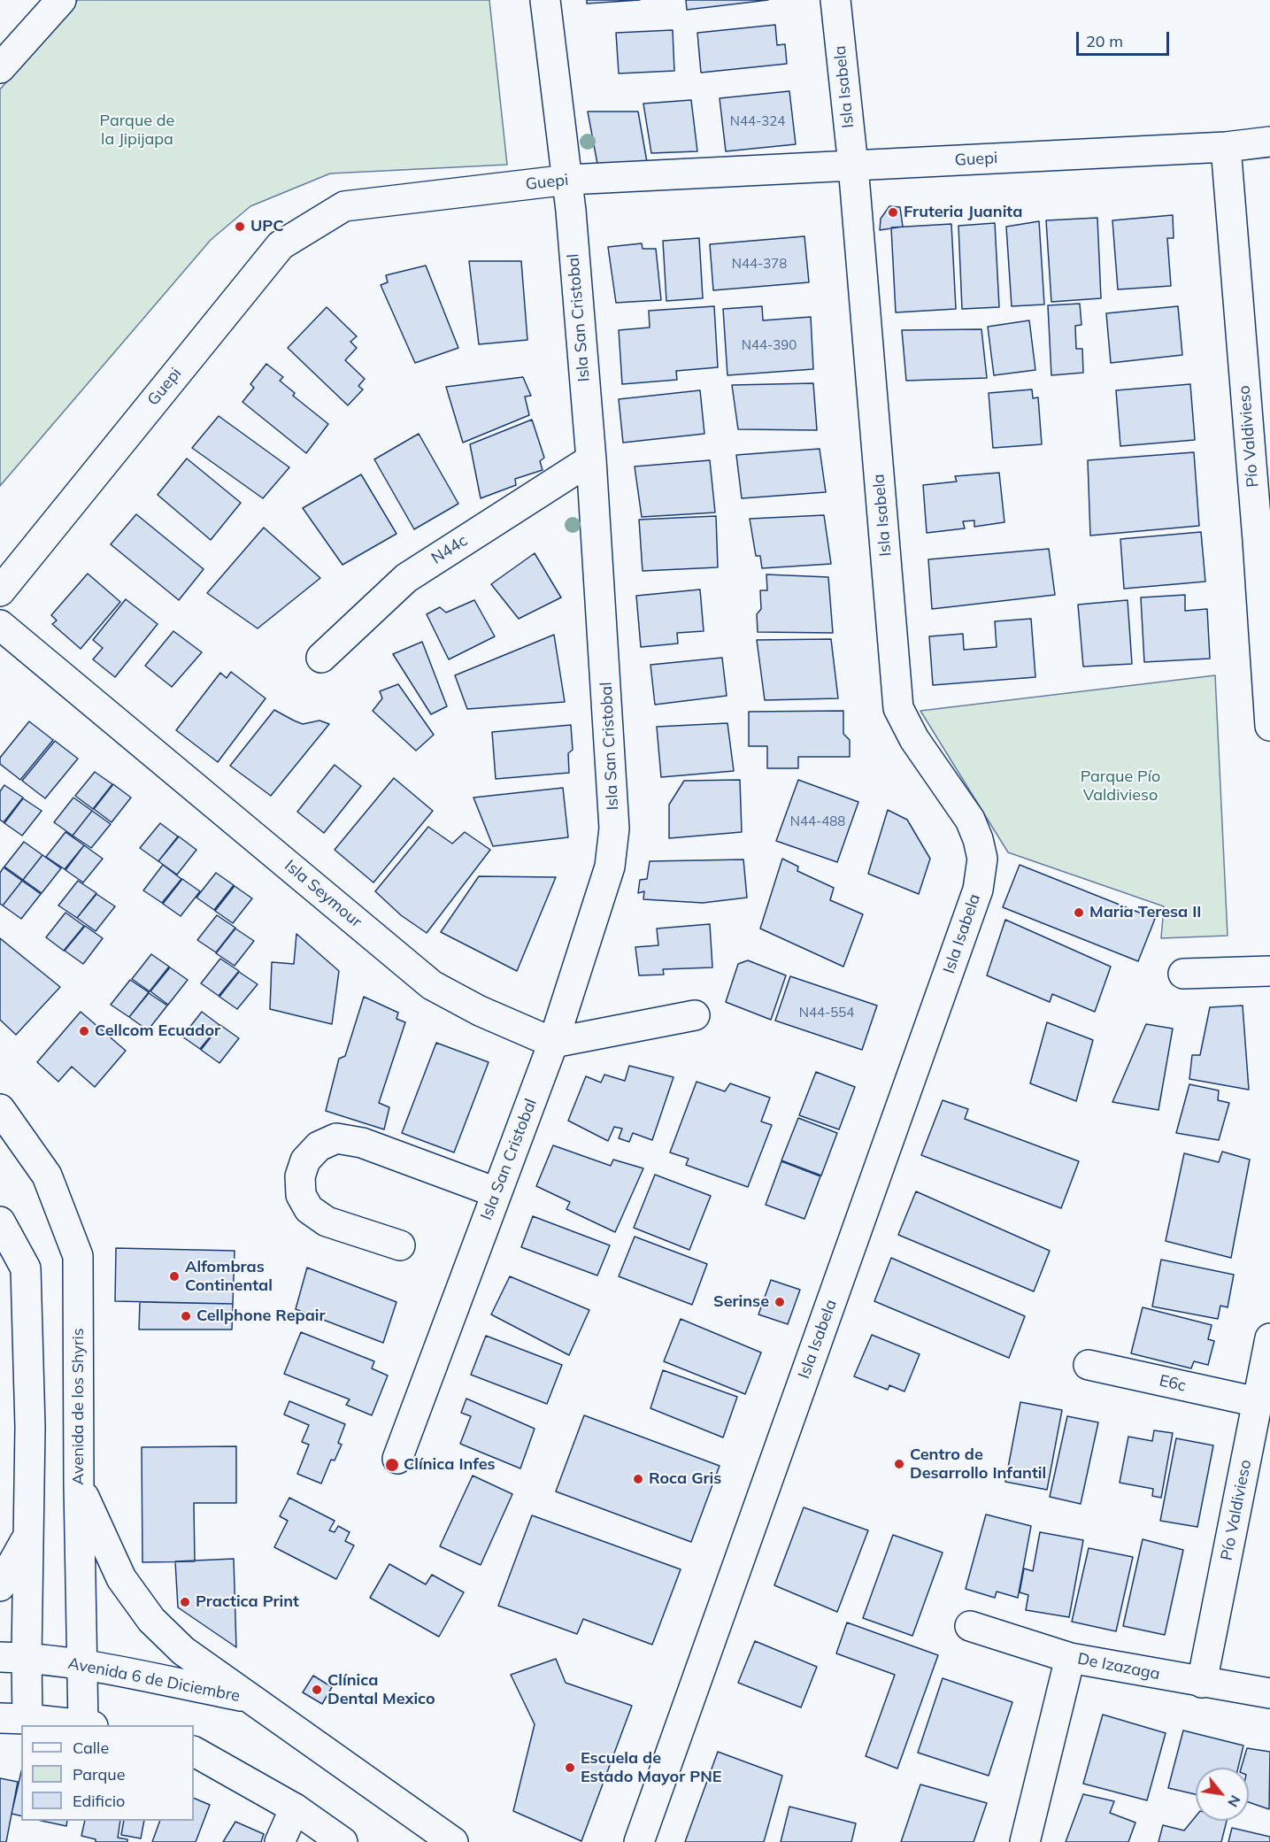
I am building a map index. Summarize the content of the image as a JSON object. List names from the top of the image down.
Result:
{
  "streets": {
    "street": [
      "Isla Isabela",
      "Guepi",
      "Isla San Cristobal",
      "Pío Valdivieso",
      "N44c",
      "Isla Seymour",
      "E6c",
      "Avenida de los Shyris",
      "De Izazaga",
      "Avenida 6 de Diciembre"
    ]
  },
  "crossings": [
    ["Isla Isabela", "Guepi"],
    ["Guepi", "Isla San Cristobal"],
    ["Guepi", "Pío Valdivieso"],
    ["Isla San Cristobal", "N44c"],
    ["Isla San Cristobal", "Isla Seymour"],
    ["Pío Valdivieso", "E6c"],
    ["Pío Valdivieso", "De Izazaga"],
    ["Avenida de los Shyris", "Avenida 6 de Diciembre"]
  ],
  "parks": ["Parque de la Jipijapa", "Parque Pío Valdivieso"],
  "places": [
    "Fruteria Juanita",
    "UPC",
    "Maria Teresa II",
    "Cellcom Ecuador",
    "Alfombras Continental",
    "Serinse",
    "Cellphone Repair",
    "Centro de Desarrollo Infantil",
    "Clínica Infes",
    "Roca Gris",
    "Practica Print",
    "Clínica Dental Mexico",
    "Escuela de Estado Mayor PNE"
  ],
  "house_numbers": [
    "N44-324",
    "N44-378",
    "N44-390",
    "N44-488",
    "N44-554"
  ],
  "legend": ["Calle", "Parque", "Edificio"],
  "scale_bar": "20 m",
  "north": "bottom right"
}
